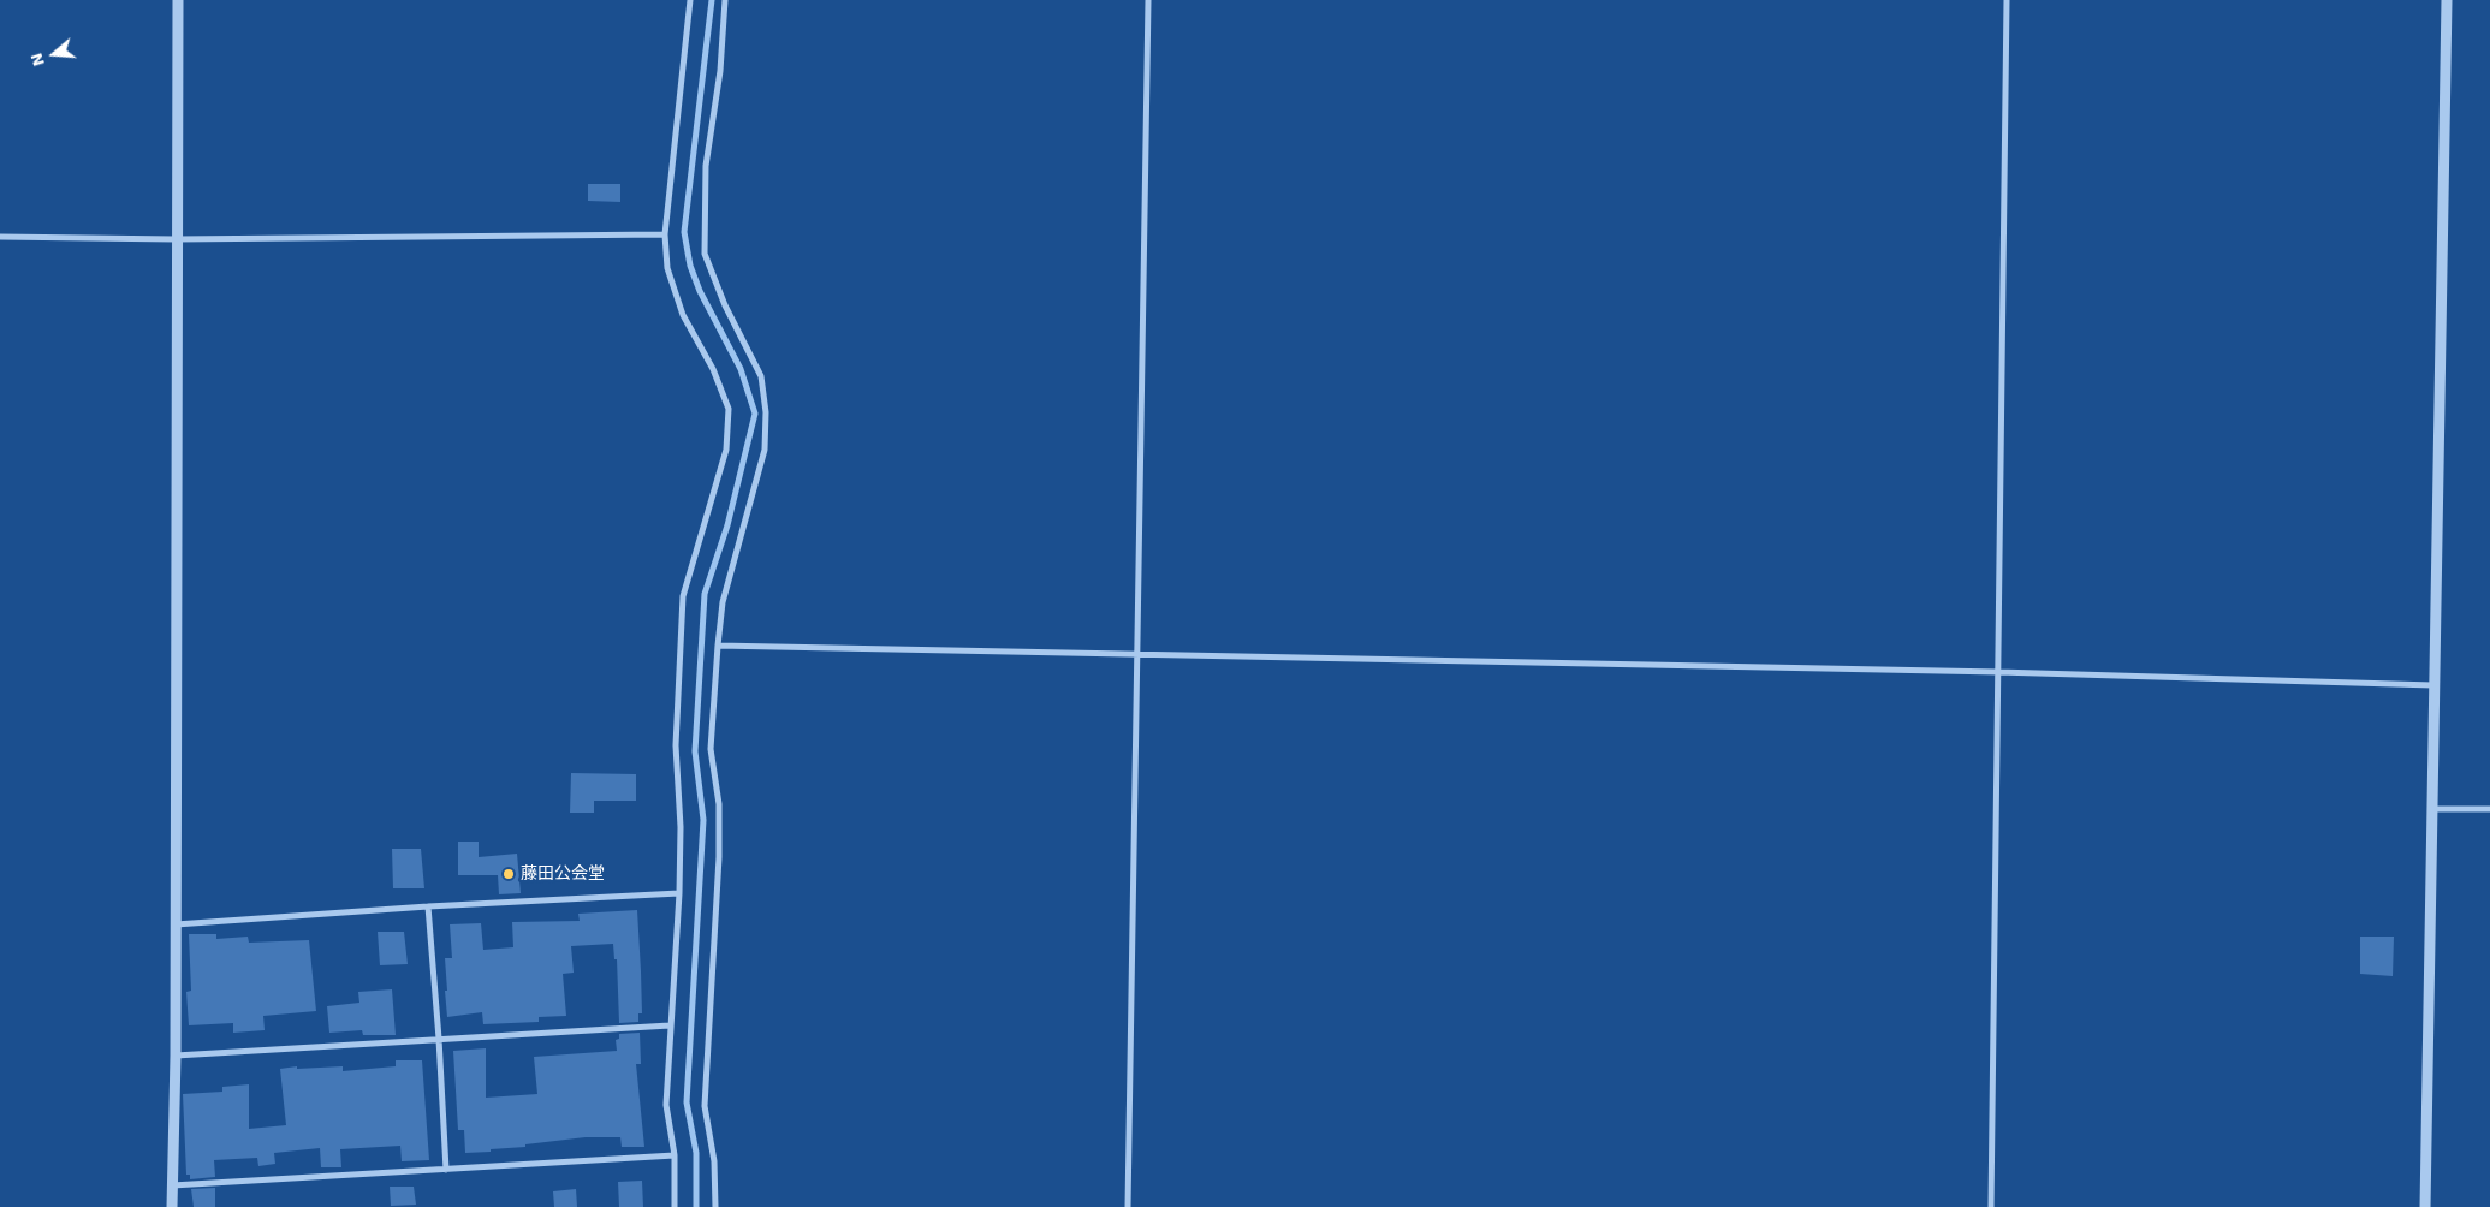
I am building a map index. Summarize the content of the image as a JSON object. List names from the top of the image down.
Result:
{
  "places": ["藤田公会堂"],
  "north": "left"
}
